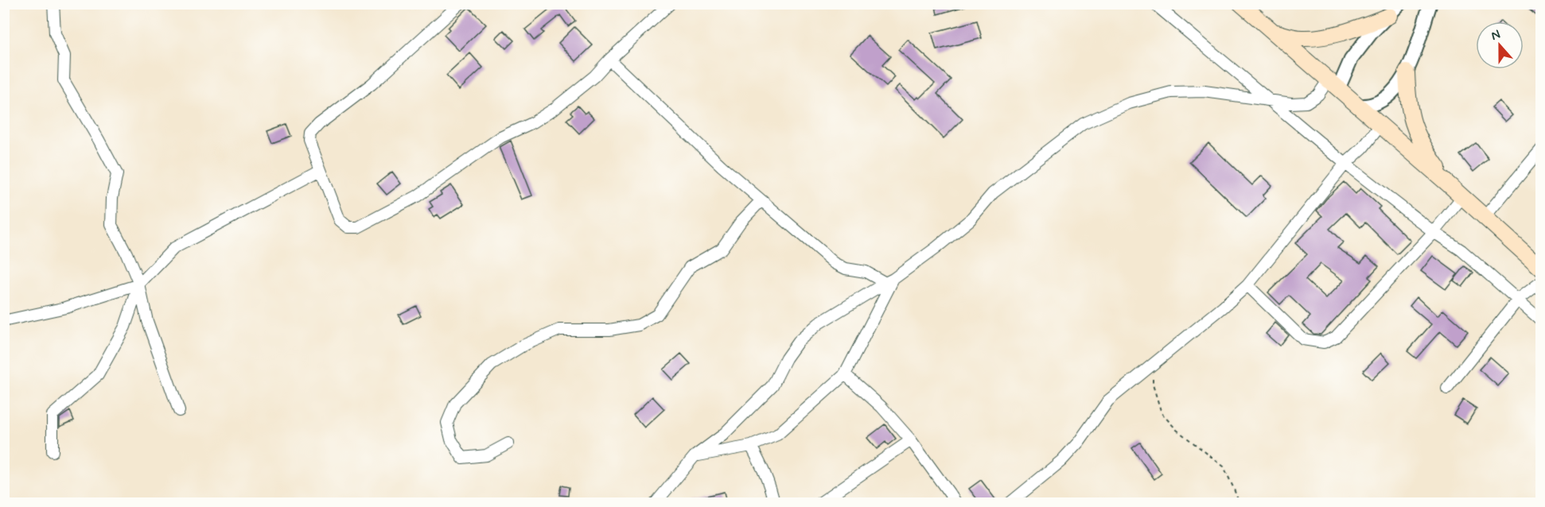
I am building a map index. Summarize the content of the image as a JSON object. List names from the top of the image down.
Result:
{
  "north": "top"
}
